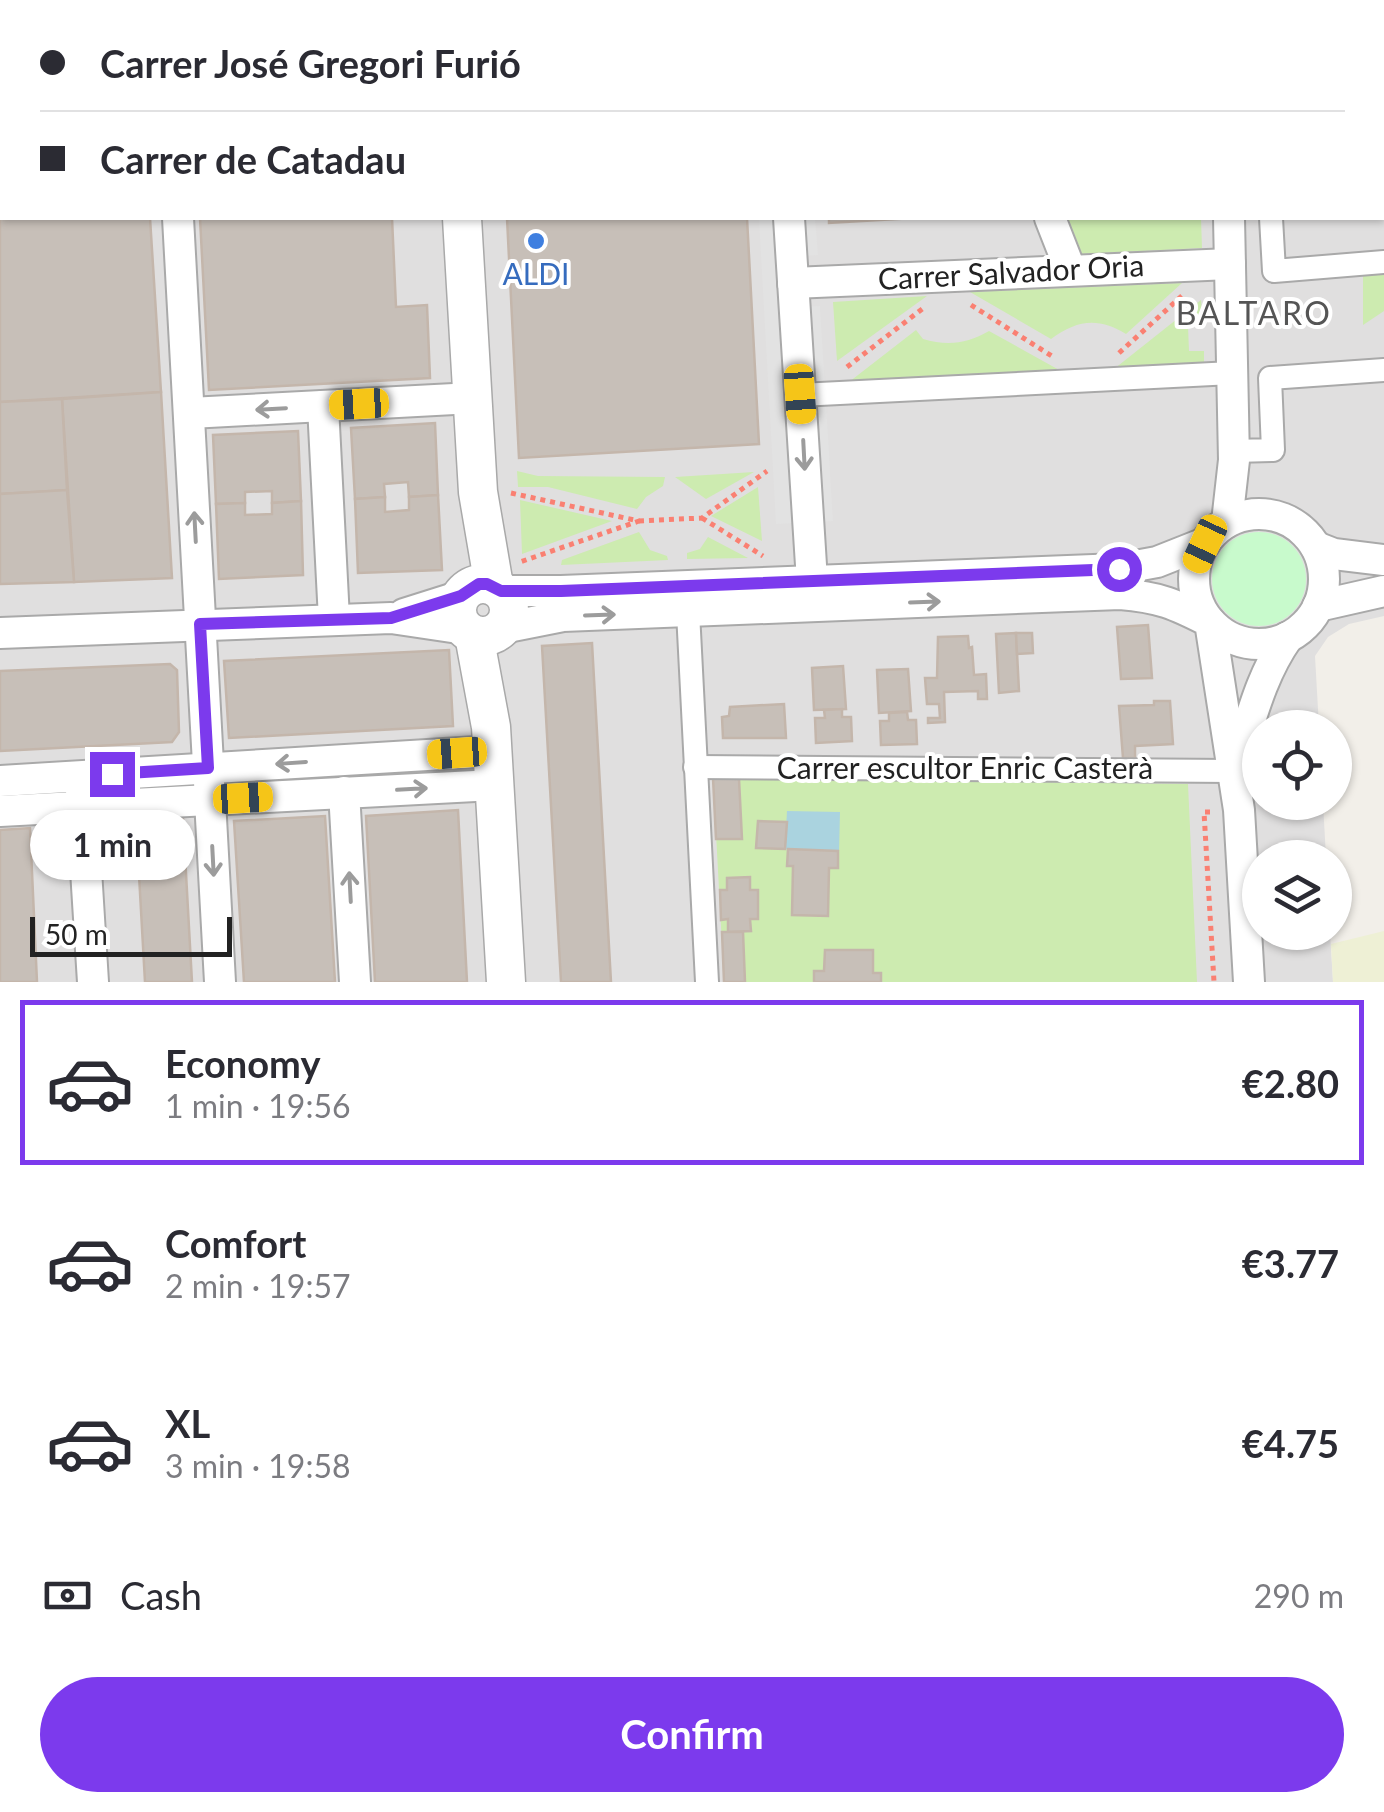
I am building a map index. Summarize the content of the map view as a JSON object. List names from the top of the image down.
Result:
{
  "streets": {
    "street": ["Carrer Salvador Oria", "Carrer escultor Enric Casterà"]
  },
  "districts": ["BALTARO"],
  "places": ["ALDI"],
  "scale_bar": "50 m",
  "page": {
    "banner": ["Carrer José Gregori Furió", "Carrer de Catadau"],
    "bubble": "1 min",
    "scale": "50 m",
    "list": [
      {
        "name": "Economy",
        "note": "1 min · 19:56",
        "value": "€2.80"
      },
      {
        "name": "Comfort",
        "note": "2 min · 19:57",
        "value": "€3.77"
      },
      {
        "name": "XL",
        "note": "3 min · 19:58",
        "value": "€4.75"
      }
    ],
    "pay": ["Cash", "290 m"],
    "buttons": "Confirm"
  }
}
